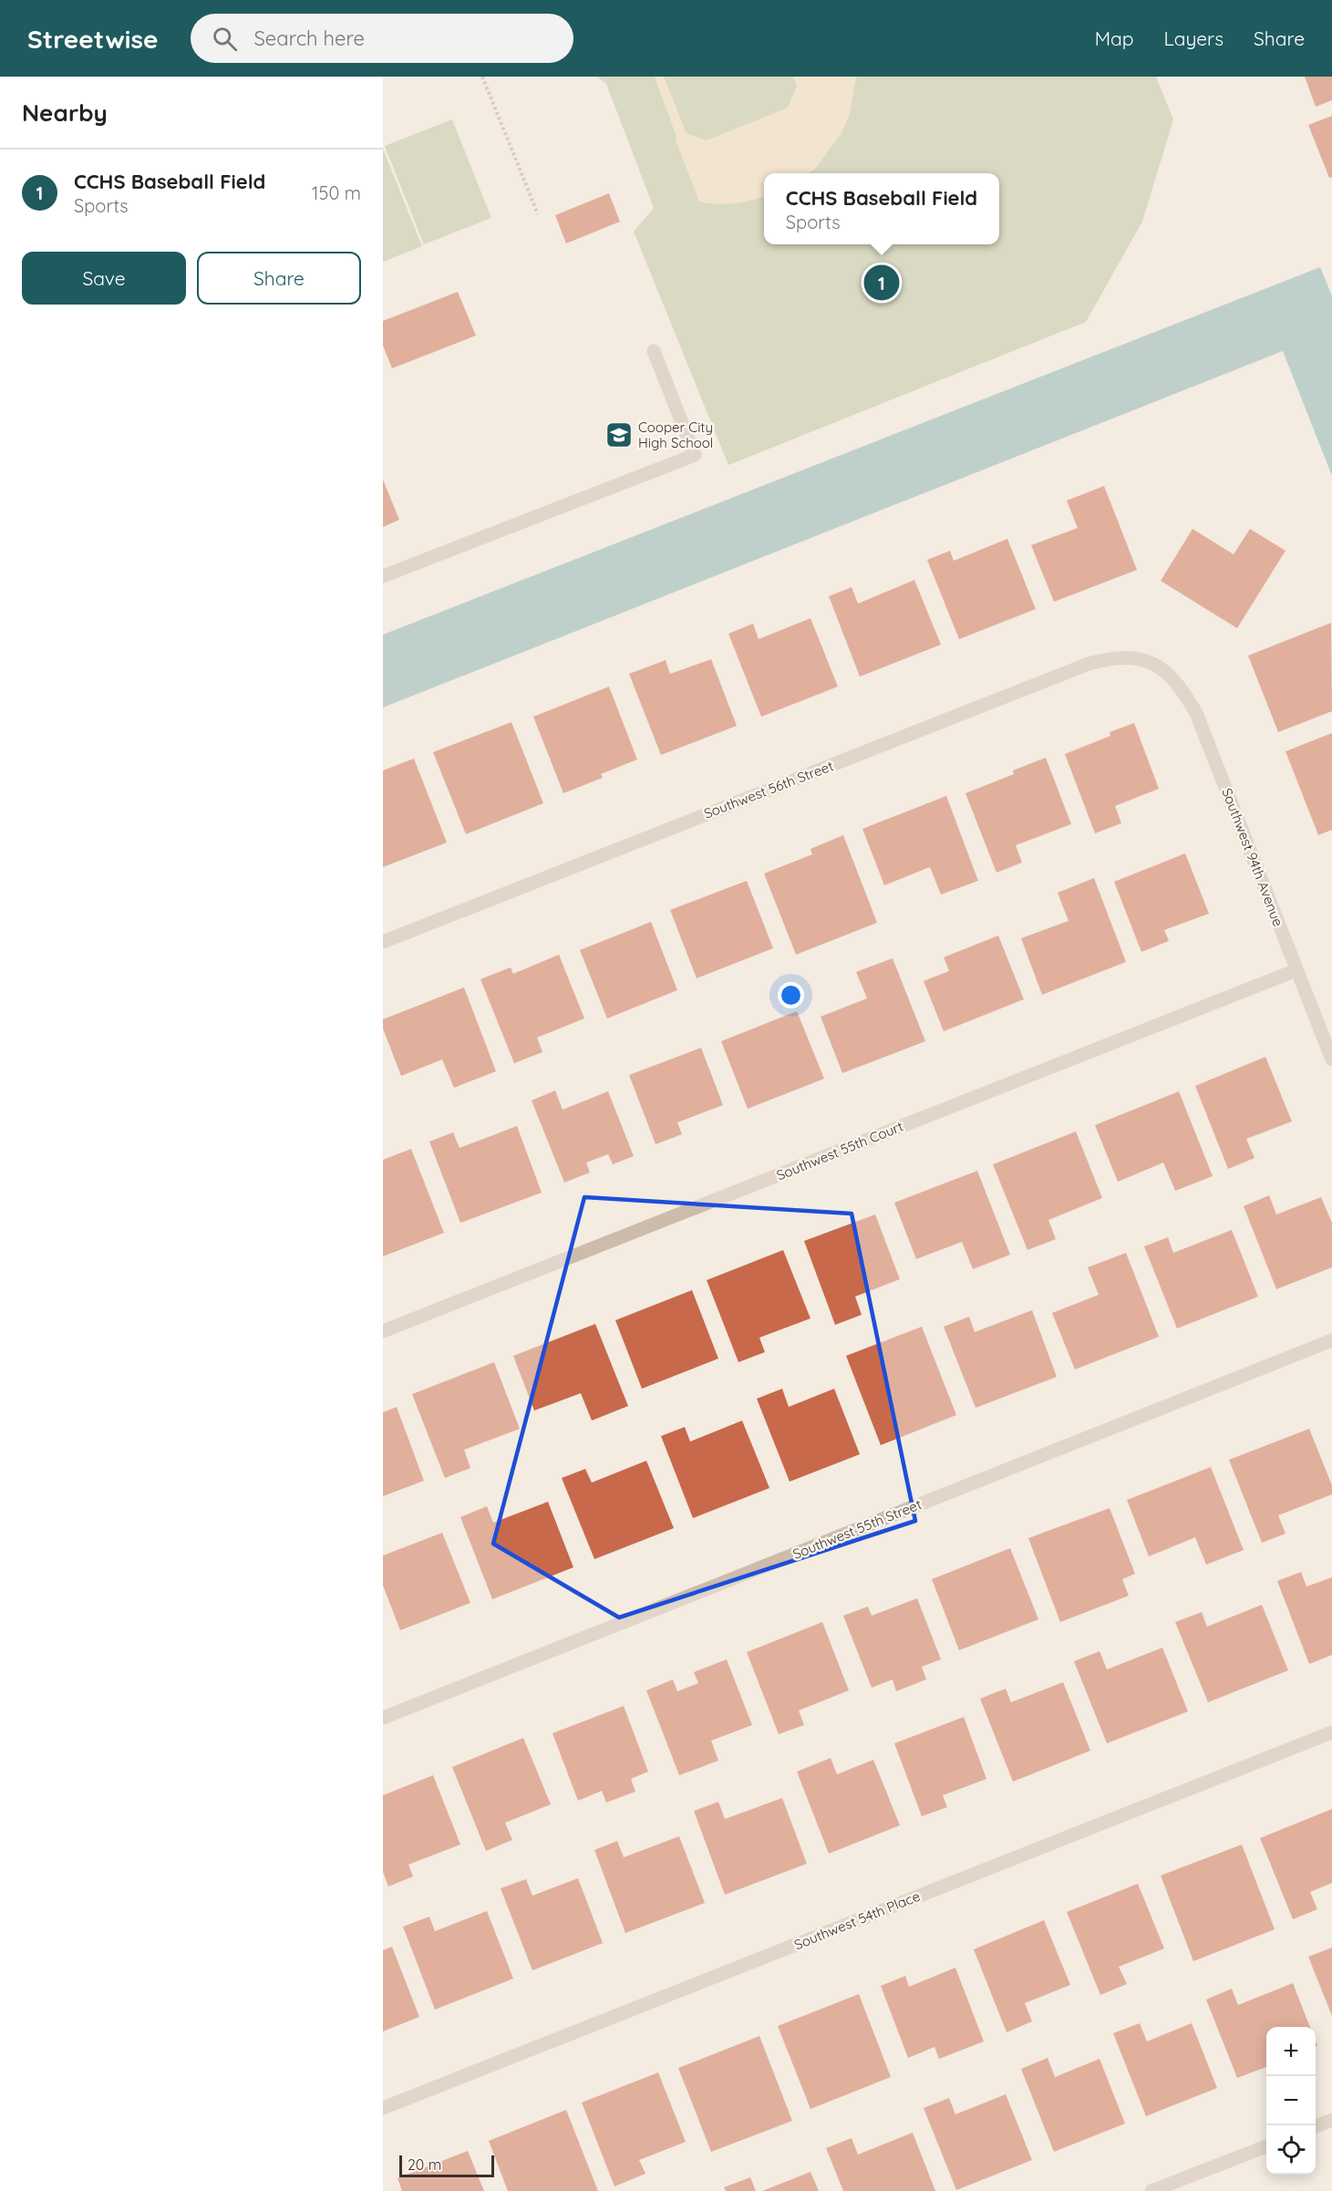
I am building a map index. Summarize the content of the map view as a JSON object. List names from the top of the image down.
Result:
{
  "streets": {
    "street": [
      "Southwest 56th Street",
      "Southwest 94th Avenue",
      "Southwest 55th Court",
      "Southwest 55th Street",
      "Southwest 54th Place"
    ]
  },
  "crossings": [
    ["Southwest 56th Street", "Southwest 94th Avenue"],
    ["Southwest 94th Avenue", "Southwest 55th Court"]
  ],
  "places": {
    "school or university": ["Cooper City High School"]
  },
  "scale_bar": "20 m",
  "page": {
    "header": "Streetwise",
    "search": "Search here",
    "nav": ["Map", "Layers", "Share"],
    "heading": "Nearby",
    "list": [
      {
        "mark": "1",
        "name": "CCHS Baseball Field",
        "note": "Sports",
        "value": "150 m"
      }
    ],
    "popup": ["CCHS Baseball Field", "Sports"],
    "buttons": ["Save", "Share"],
    "pins": "1",
    "map_buttons": ["+", "−"],
    "scale": "20 m"
  }
}
